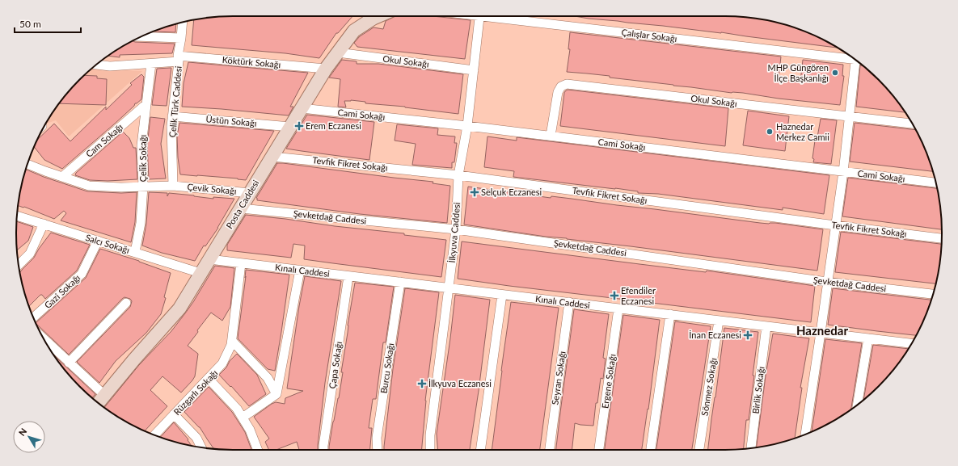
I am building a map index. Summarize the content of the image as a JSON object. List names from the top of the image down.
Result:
{
  "streets": {
    "main road": ["Posta Caddesi"],
    "street": [
      "Çalışlar Sokağı",
      "Okul Sokağı",
      "Köktürk Sokağı",
      "Çelik Türk Caddesi",
      "Cami Sokağı",
      "Üstün Sokağı",
      "Cam Sokağı",
      "Çelik Sokağı",
      "Tevfik Fikret Sokağı",
      "Çevik Sokağı",
      "Şevketdağ Caddesi",
      "İlkyuva Caddesi",
      "Salcı Sokağı",
      "Kınalı Caddesi",
      "Gazi Sokağı",
      "Çapa Sokağı",
      "Burcu Sokağı",
      "Seyran Sokağı",
      "Ergene Sokağı",
      "Sönmez Sokağı",
      "Birlik Sokağı",
      "Rüzgarlı Sokağı"
    ]
  },
  "crossings": [
    ["Okul Sokağı", "Cami Sokağı"],
    ["Okul Sokağı", "Posta Caddesi"],
    ["Okul Sokağı", "İlkyuva Caddesi"],
    ["Köktürk Sokağı", "Çelik Türk Caddesi"],
    ["Köktürk Sokağı", "Çelik Sokağı"],
    ["Köktürk Sokağı", "Posta Caddesi"],
    ["Çelik Türk Caddesi", "Üstün Sokağı"],
    ["Çelik Türk Caddesi", "Çevik Sokağı"],
    ["Cami Sokağı", "Posta Caddesi"],
    ["Cami Sokağı", "İlkyuva Caddesi"],
    ["Üstün Sokağı", "Posta Caddesi"],
    ["Cam Sokağı", "Çelik Sokağı"],
    ["Cam Sokağı", "Çevik Sokağı"],
    ["Çelik Sokağı", "Çevik Sokağı"],
    ["Çelik Sokağı", "Salcı Sokağı"],
    ["Tevfik Fikret Sokağı", "Posta Caddesi"],
    ["Tevfik Fikret Sokağı", "İlkyuva Caddesi"],
    ["Çevik Sokağı", "Posta Caddesi"],
    ["Posta Caddesi", "Şevketdağ Caddesi"],
    ["Posta Caddesi", "Salcı Sokağı"],
    ["Posta Caddesi", "Kınalı Caddesi"],
    ["Şevketdağ Caddesi", "İlkyuva Caddesi"],
    ["İlkyuva Caddesi", "Kınalı Caddesi"],
    ["Salcı Sokağı", "Gazi Sokağı"],
    ["Kınalı Caddesi", "Çapa Sokağı"],
    ["Kınalı Caddesi", "Burcu Sokağı"],
    ["Kınalı Caddesi", "Seyran Sokağı"],
    ["Kınalı Caddesi", "Ergene Sokağı"],
    ["Kınalı Caddesi", "Sönmez Sokağı"],
    ["Kınalı Caddesi", "Birlik Sokağı"],
    ["Kınalı Caddesi", "Rüzgarlı Sokağı"]
  ],
  "districts": ["Haznedar"],
  "places": {
    "other": ["MHP Güngören İlçe Başkanlığı", "Haznedar Merkez Camii"],
    "health": [
      "Erem Eczanesi",
      "Selçuk Eczanesi",
      "Efendiler Eczanesi",
      "İnan Eczanesi",
      "İlkyuva Eczanesi"
    ]
  },
  "scale_bar": "50 m",
  "north": "top left"
}
